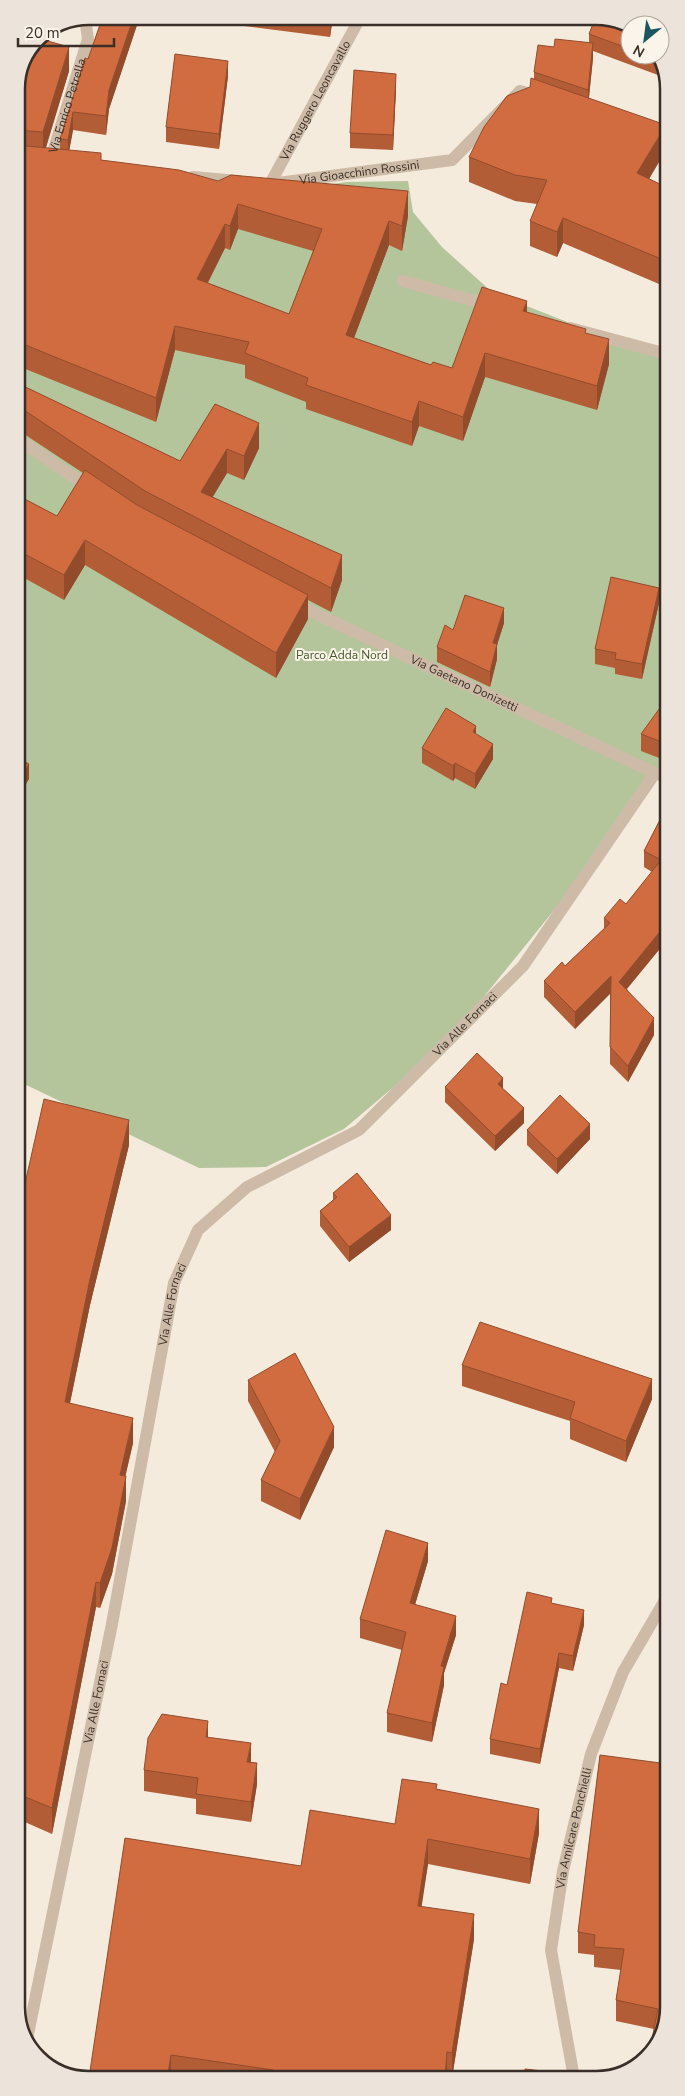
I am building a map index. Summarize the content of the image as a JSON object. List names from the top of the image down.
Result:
{
  "streets": {
    "street": [
      "Via Ruggero Leoncavallo",
      "Via Enrico Petrella",
      "Via Gioacchino Rossini",
      "Via Gaetano Donizetti",
      "Via Alle Fornaci",
      "Via Amilcare Ponchielli"
    ]
  },
  "crossings": [
    ["Via Ruggero Leoncavallo", "Via Gioacchino Rossini"],
    ["Via Gaetano Donizetti", "Via Alle Fornaci"]
  ],
  "parks": ["Parco Adda Nord"],
  "scale_bar": "20 m",
  "north": "bottom left"
}
